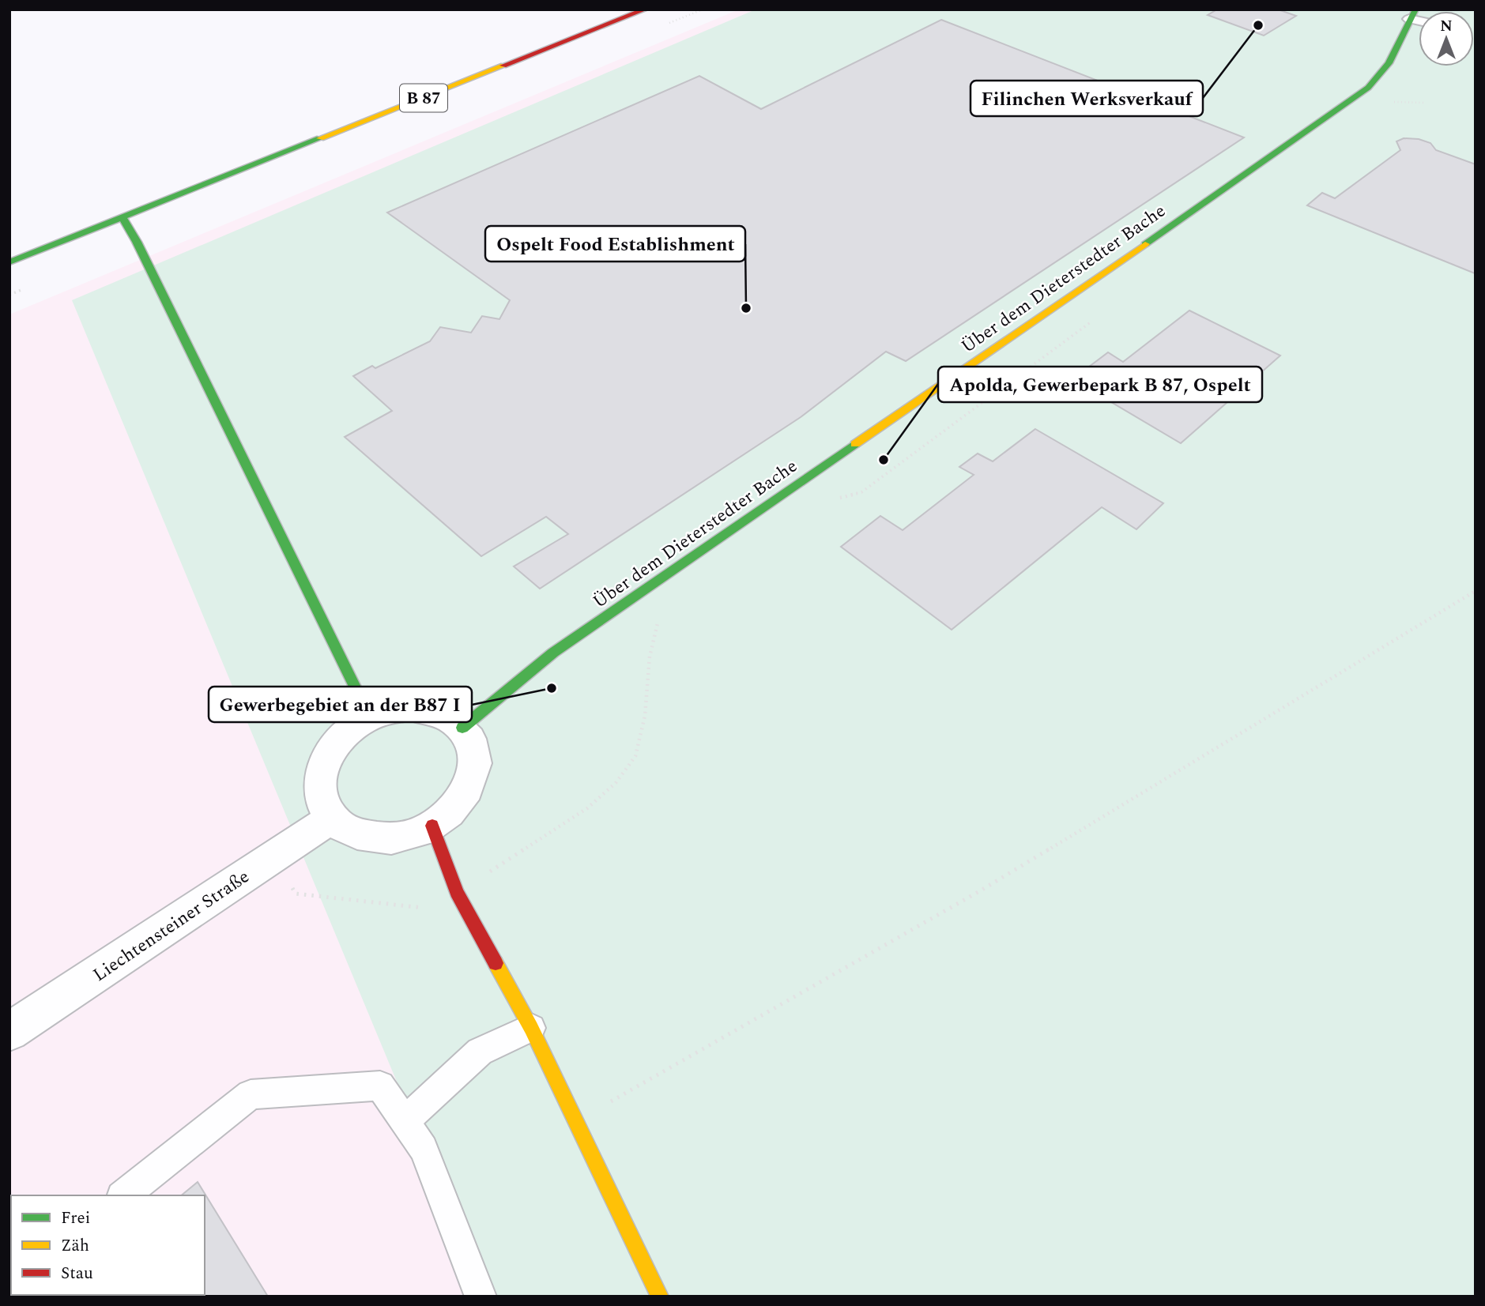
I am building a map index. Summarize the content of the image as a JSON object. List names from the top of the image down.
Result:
{
  "streets": {
    "street": ["B 87", "Über dem Dieterstedter Bache", "Liechtensteiner Straße"]
  },
  "crossings": [
    ["Über dem Dieterstedter Bache", "Liechtensteiner Straße"]
  ],
  "places": [
    "Filinchen Werksverkauf",
    "Ospelt Food Establishment",
    "Apolda, Gewerbepark B 87, Ospelt",
    "Gewerbegebiet an der B87 I"
  ],
  "legend": ["Frei", "Zäh", "Stau"],
  "north": "top"
}
